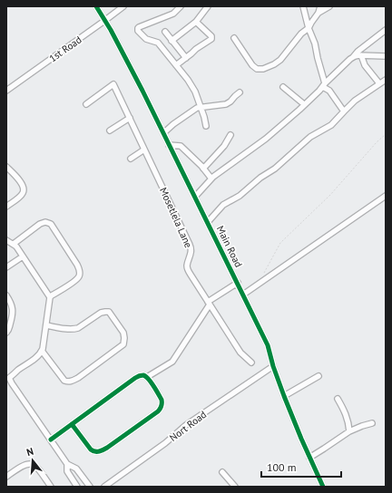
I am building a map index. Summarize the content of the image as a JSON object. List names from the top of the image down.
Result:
{
  "streets": {
    "street": [
      "1st Road",
      "Mosetlela Lane",
      "Main Road",
      "Nort Road"
    ]
  },
  "crossings": [
    ["1st Road", "Main Road"],
    ["Main Road", "Nort Road"]
  ],
  "scale_bar": "100 m",
  "north": "top"
}
